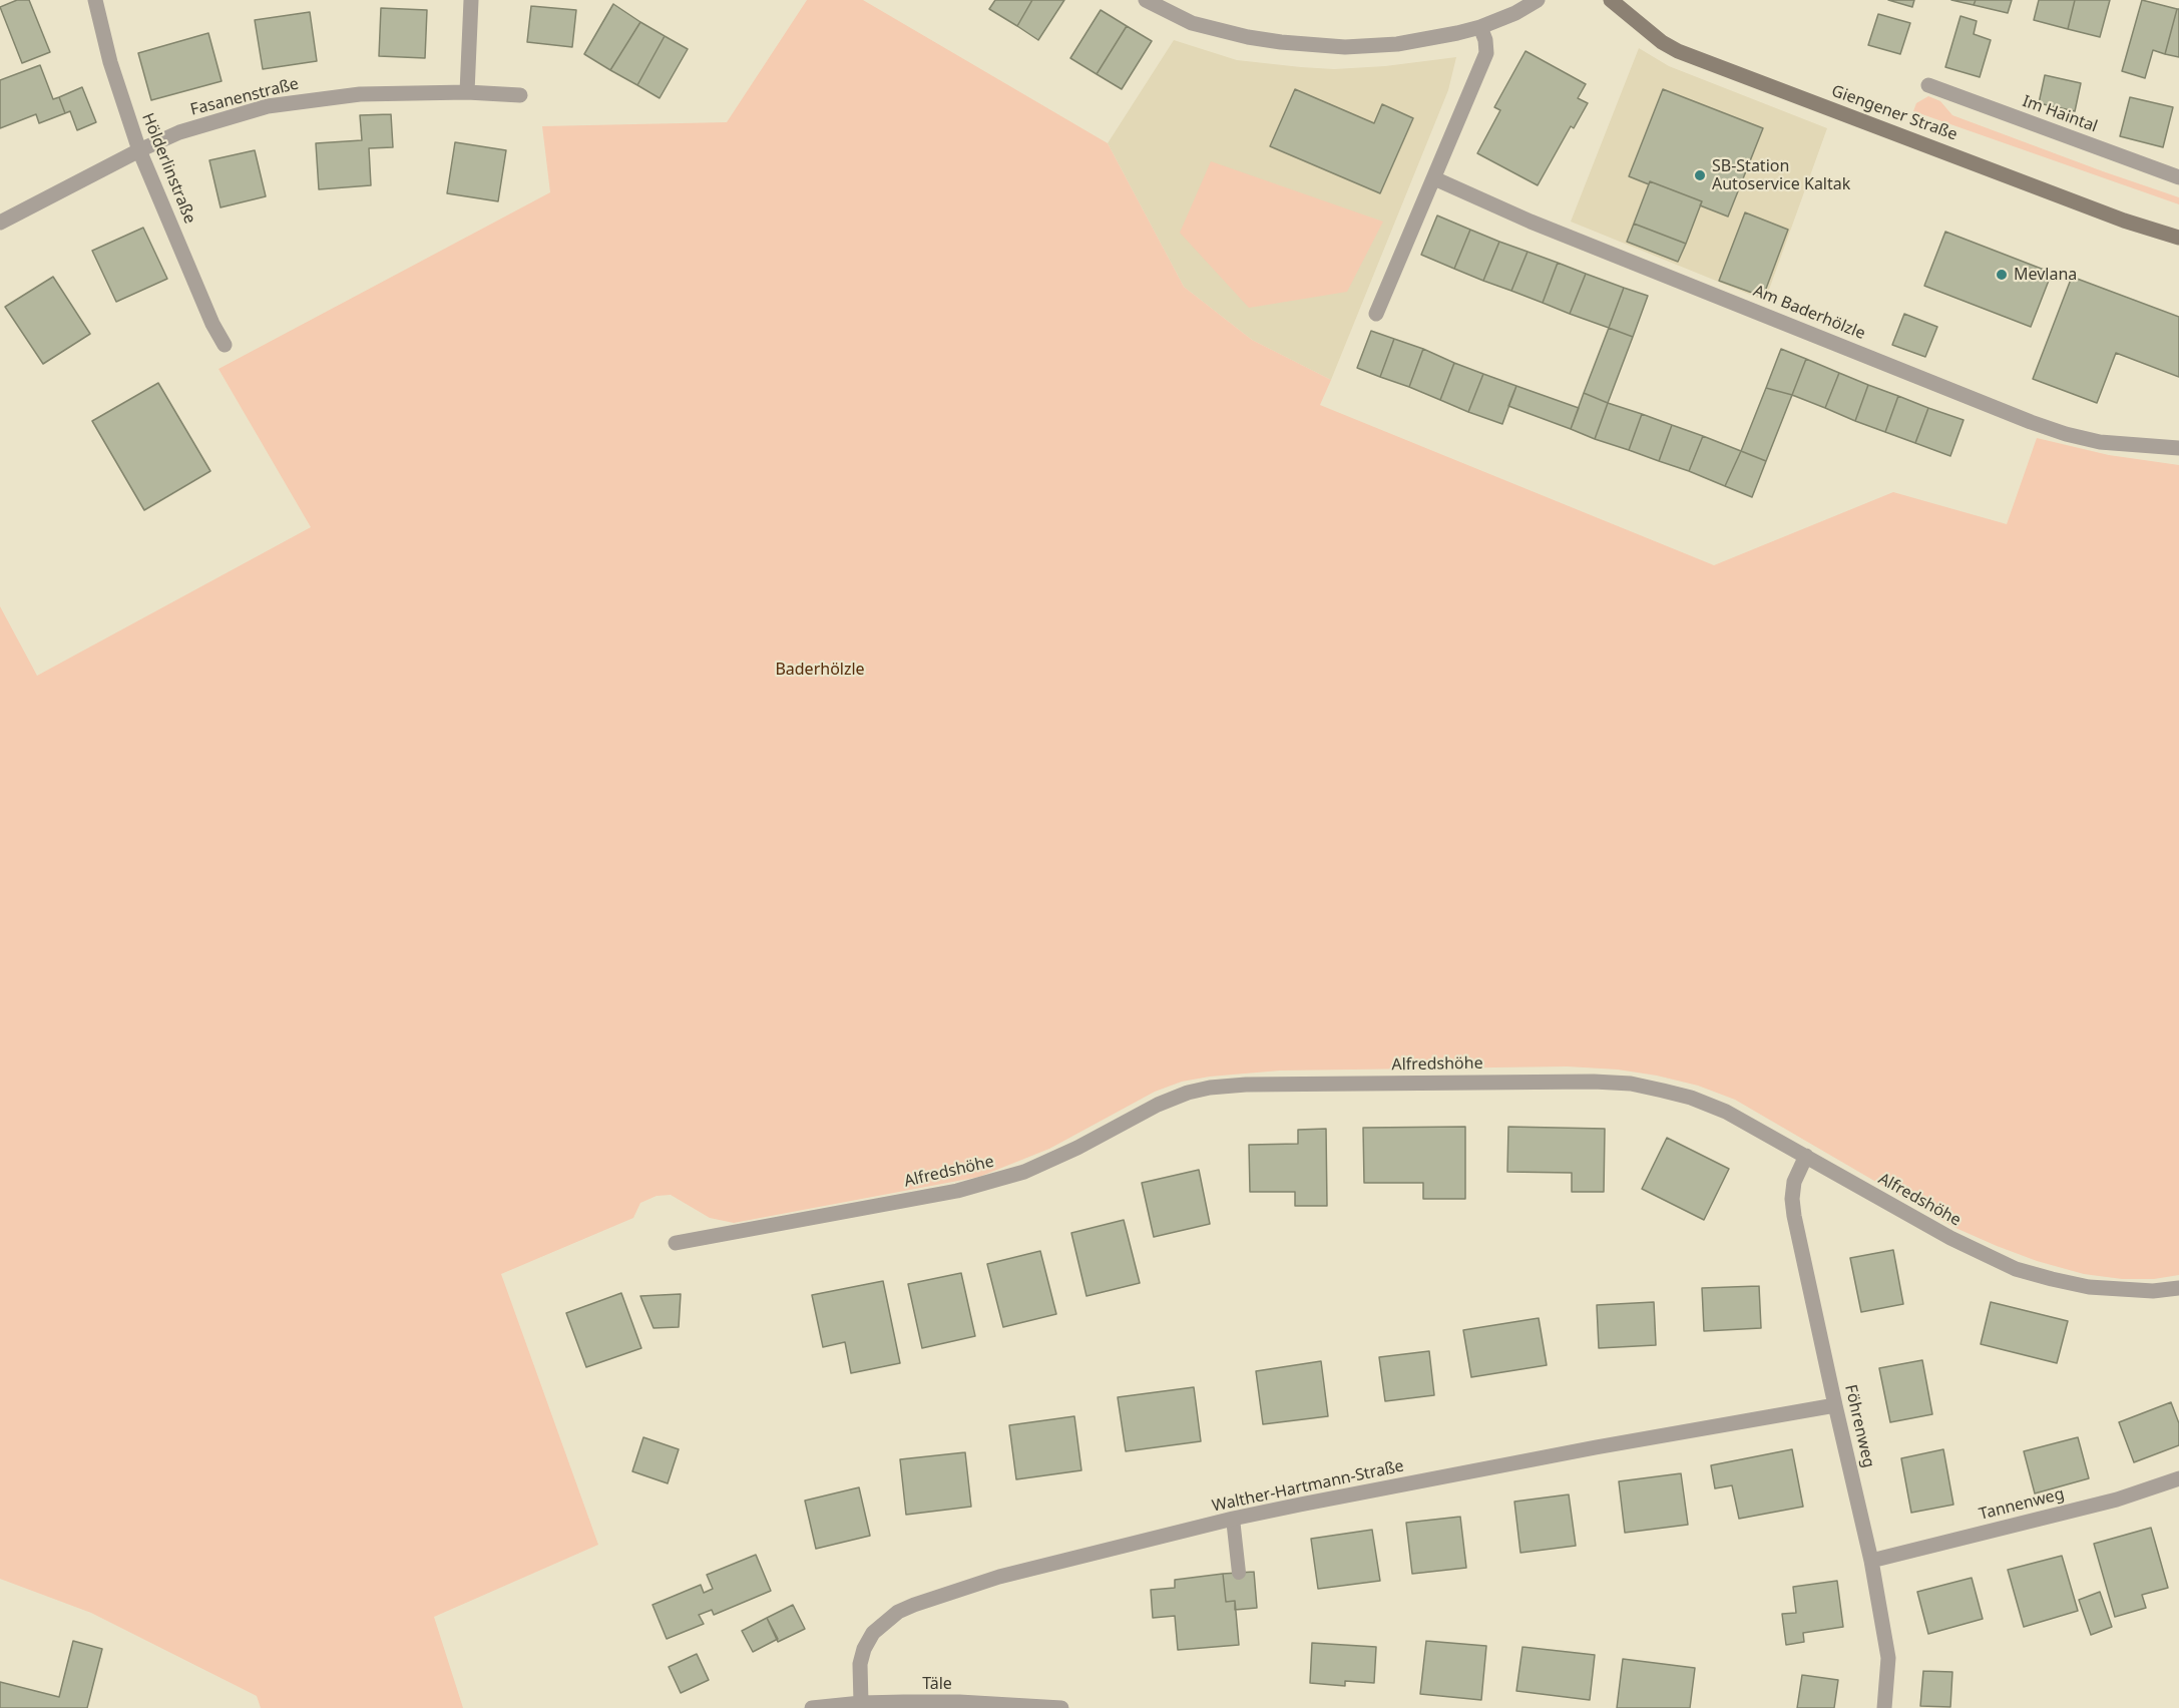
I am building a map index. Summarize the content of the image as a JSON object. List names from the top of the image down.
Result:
{
  "streets": {
    "main road": ["Giengener Straße"],
    "street": [
      "Fasanenstraße",
      "Im Haintal",
      "Hölderlinstraße",
      "Am Baderhölzle",
      "Alfredshöhe",
      "Föhrenweg",
      "Walther-Hartmann-Straße",
      "Tannenweg",
      "Täle"
    ]
  },
  "crossings": [
    ["Fasanenstraße", "Hölderlinstraße"],
    ["Alfredshöhe", "Föhrenweg"],
    ["Föhrenweg", "Walther-Hartmann-Straße"],
    ["Föhrenweg", "Tannenweg"],
    ["Walther-Hartmann-Straße", "Täle"]
  ],
  "parks": ["Baderhölzle"],
  "places": ["SB-Station Autoservice Kaltak", "Mevlana"]
}
